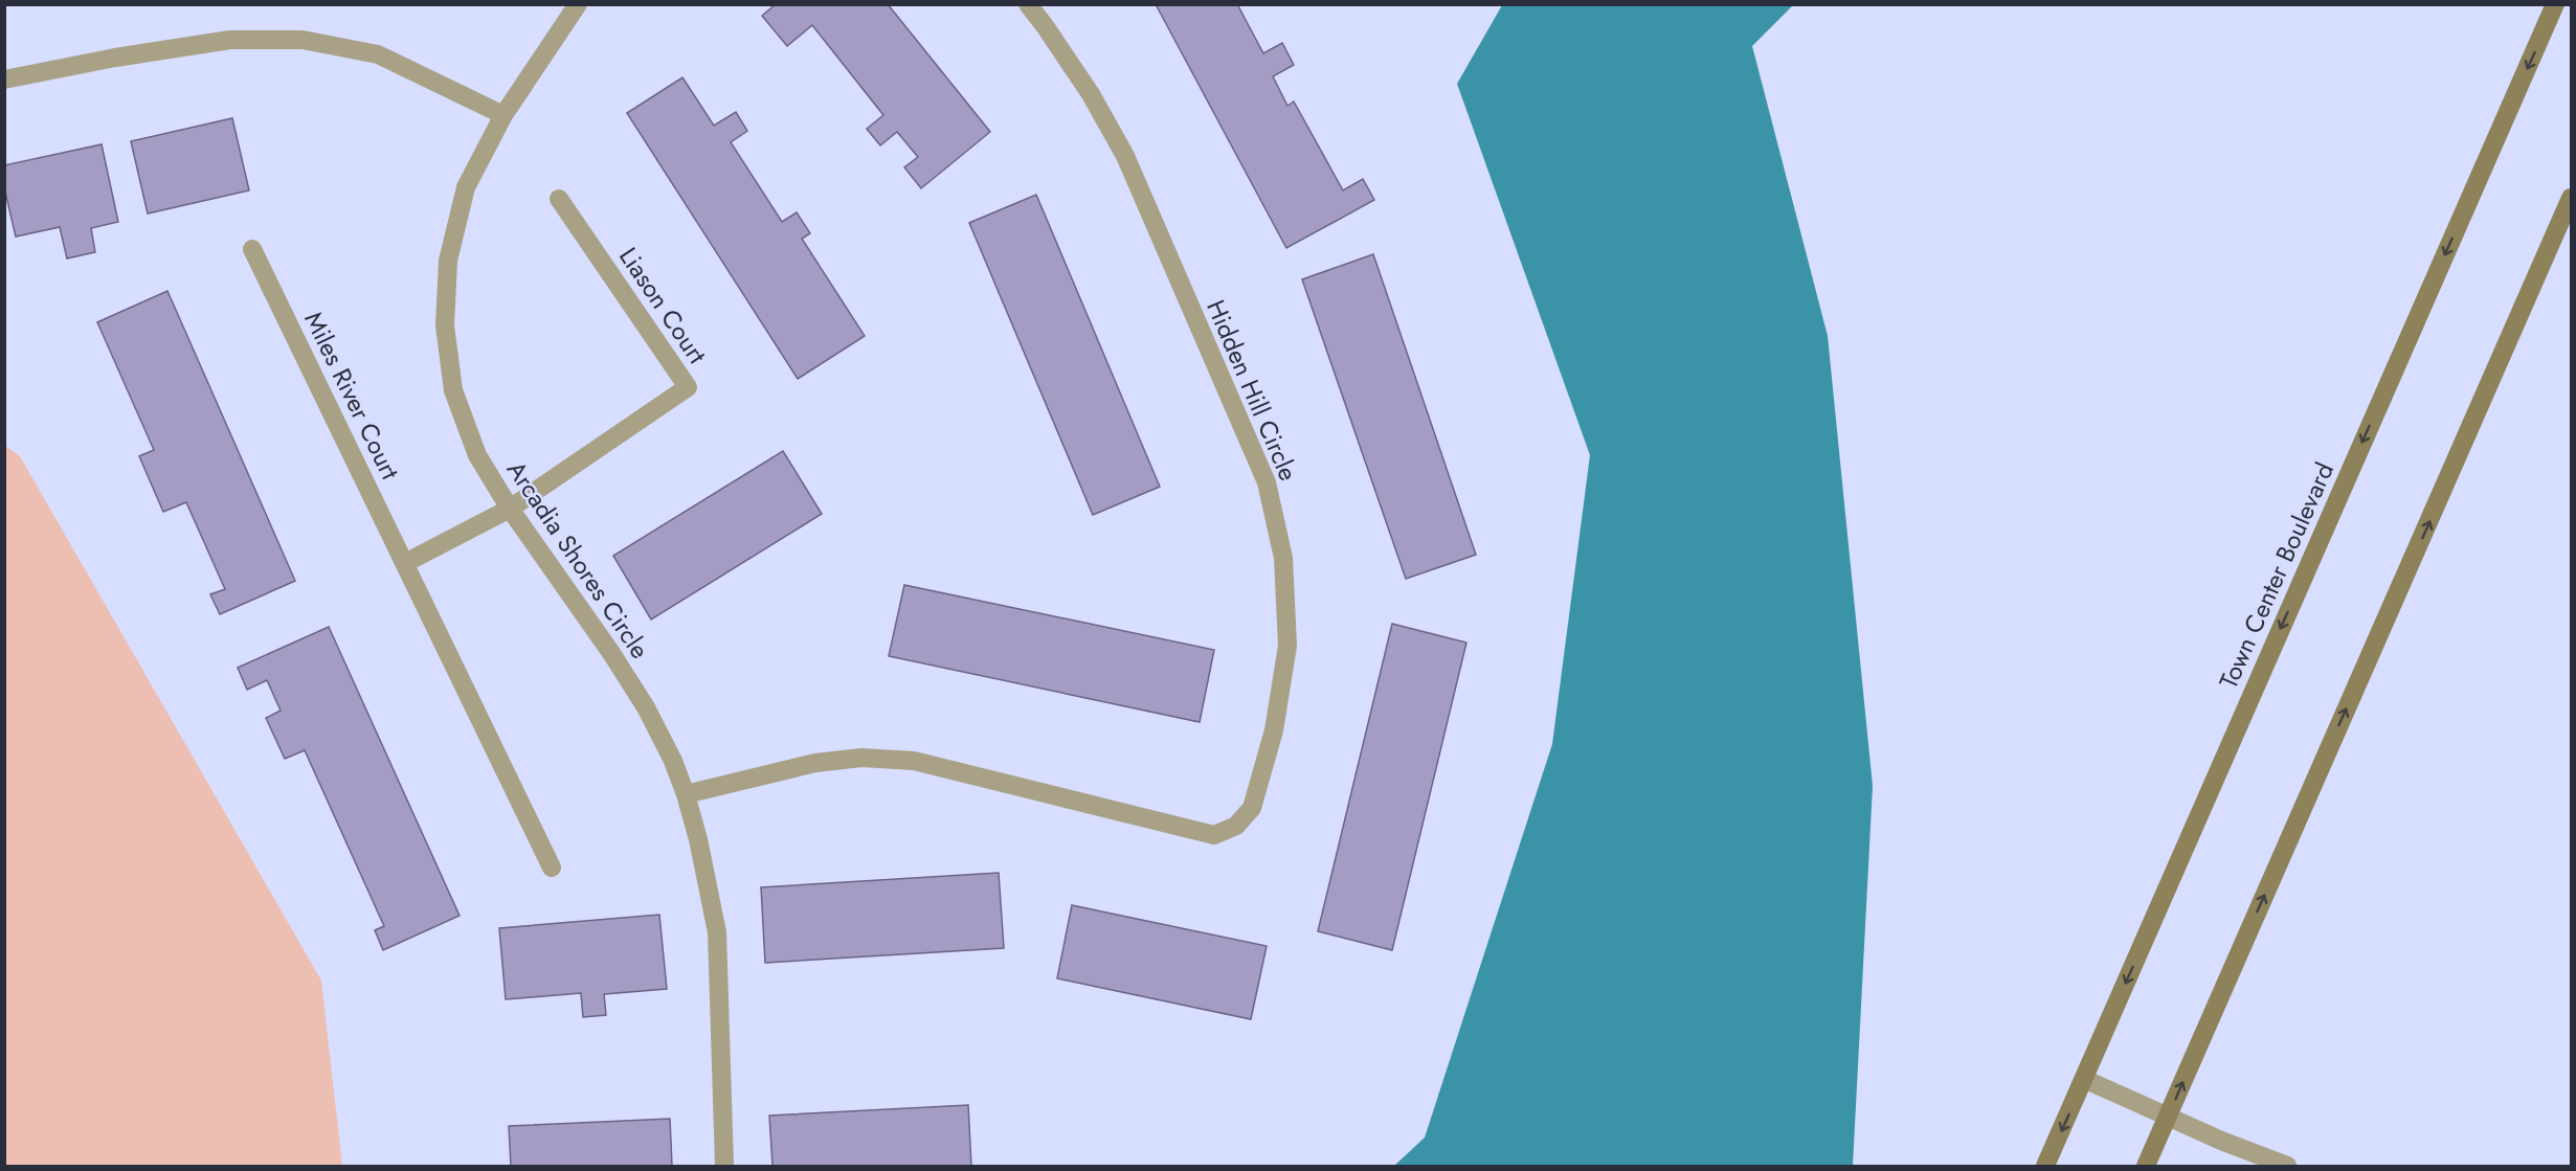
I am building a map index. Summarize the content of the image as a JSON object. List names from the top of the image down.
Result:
{
  "streets": {
    "street": [
      "Liason Court",
      "Hidden Hill Circle",
      "Miles River Court",
      "Arcadia Shores Circle",
      "Town Center Boulevard"
    ]
  },
  "crossings": [
    ["Liason Court", "Arcadia Shores Circle"],
    ["Hidden Hill Circle", "Arcadia Shores Circle"]
  ]
}
